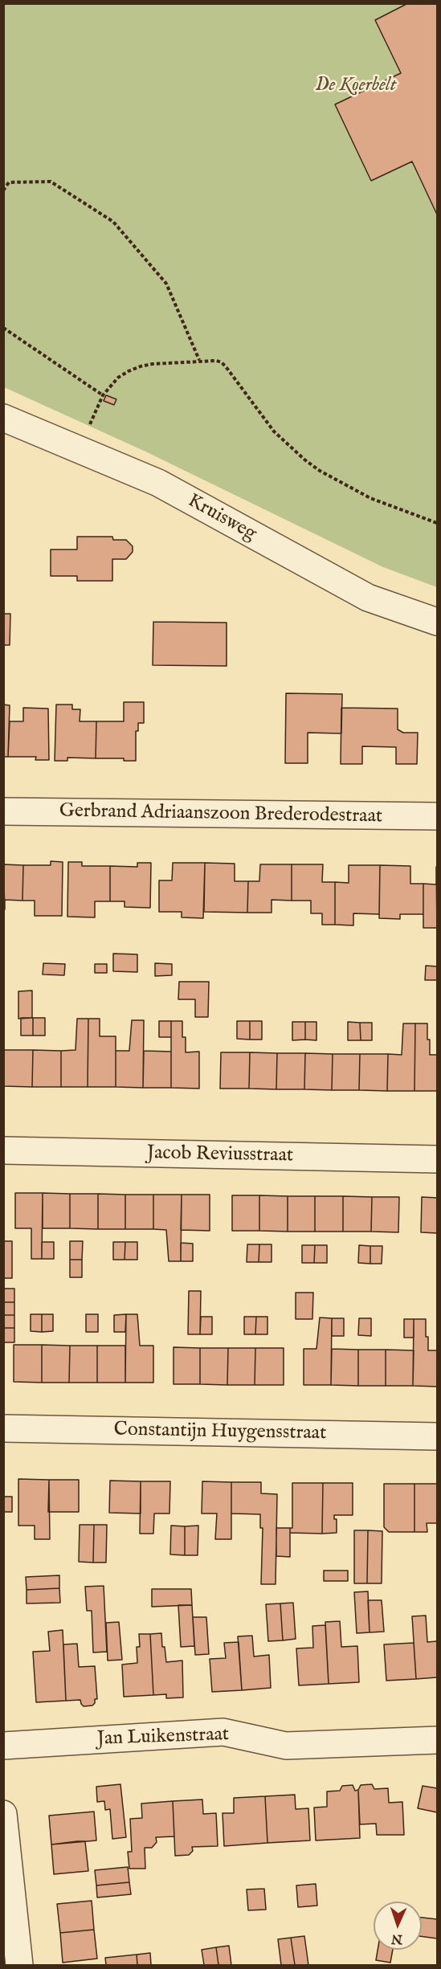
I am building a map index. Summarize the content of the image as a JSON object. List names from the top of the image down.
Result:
{
  "streets": {
    "street": [
      "Kruisweg",
      "Gerbrand Adriaanszoon Brederodestraat",
      "Jacob Reviusstraat",
      "Constantijn Huygensstraat",
      "Jan Luikenstraat"
    ]
  },
  "parks": ["De Koerbelt"],
  "north": "bottom"
}
